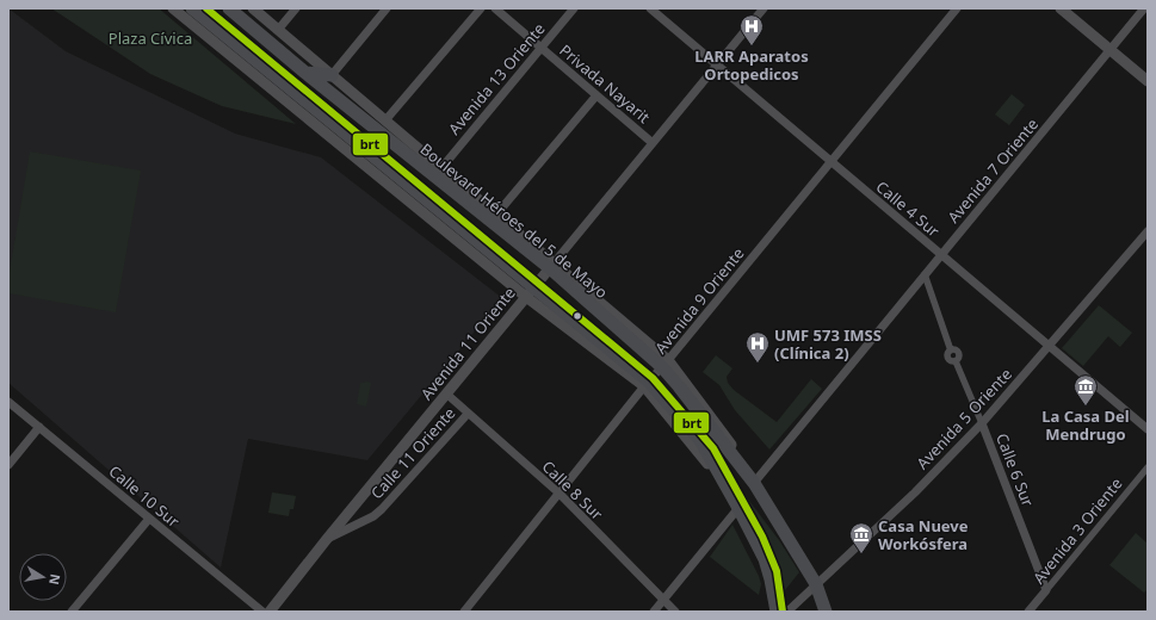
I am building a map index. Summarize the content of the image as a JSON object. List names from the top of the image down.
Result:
{
  "streets": {
    "main road": ["Boulevard Héroes del 5 de Mayo"],
    "street": [
      "Avenida 13 Oriente",
      "Privada Nayarit",
      "Avenida 7 Oriente",
      "Calle 4 Sur",
      "Avenida 9 Oriente",
      "Avenida 11 Oriente",
      "Avenida 5 Oriente",
      "Calle 11 Oriente",
      "Calle 6 Sur",
      "Calle 8 Sur",
      "Calle 10 Sur",
      "Avenida 3 Oriente"
    ]
  },
  "crossings": [
    ["Avenida 13 Oriente", "Privada Nayarit"],
    ["Avenida 13 Oriente", "Boulevard Héroes del 5 de Mayo"],
    ["Privada Nayarit", "Avenida 11 Oriente"],
    ["Avenida 7 Oriente", "Calle 4 Sur"],
    ["Avenida 7 Oriente", "Boulevard Héroes del 5 de Mayo"],
    ["Avenida 7 Oriente", "Calle 6 Sur"],
    ["Calle 4 Sur", "Avenida 9 Oriente"],
    ["Calle 4 Sur", "Avenida 11 Oriente"],
    ["Calle 4 Sur", "Avenida 5 Oriente"],
    ["Boulevard Héroes del 5 de Mayo", "Avenida 9 Oriente"],
    ["Boulevard Héroes del 5 de Mayo", "Avenida 11 Oriente"],
    ["Boulevard Héroes del 5 de Mayo", "Avenida 5 Oriente"],
    ["Avenida 9 Oriente", "Calle 8 Sur"],
    ["Avenida 11 Oriente", "Calle 11 Oriente"],
    ["Avenida 11 Oriente", "Calle 8 Sur"],
    ["Avenida 5 Oriente", "Calle 6 Sur"],
    ["Calle 11 Oriente", "Calle 8 Sur"],
    ["Calle 6 Sur", "Avenida 3 Oriente"]
  ],
  "parks": ["Plaza Cívica"],
  "places": {
    "hospital": ["LARR Aparatos Ortopedicos", "UMF 573 IMSS (Clínica 2)"],
    "museum": ["La Casa Del Mendrugo", "Casa Nueve Workósfera"]
  },
  "lines": ["transit line brt"],
  "north": "right"
}
